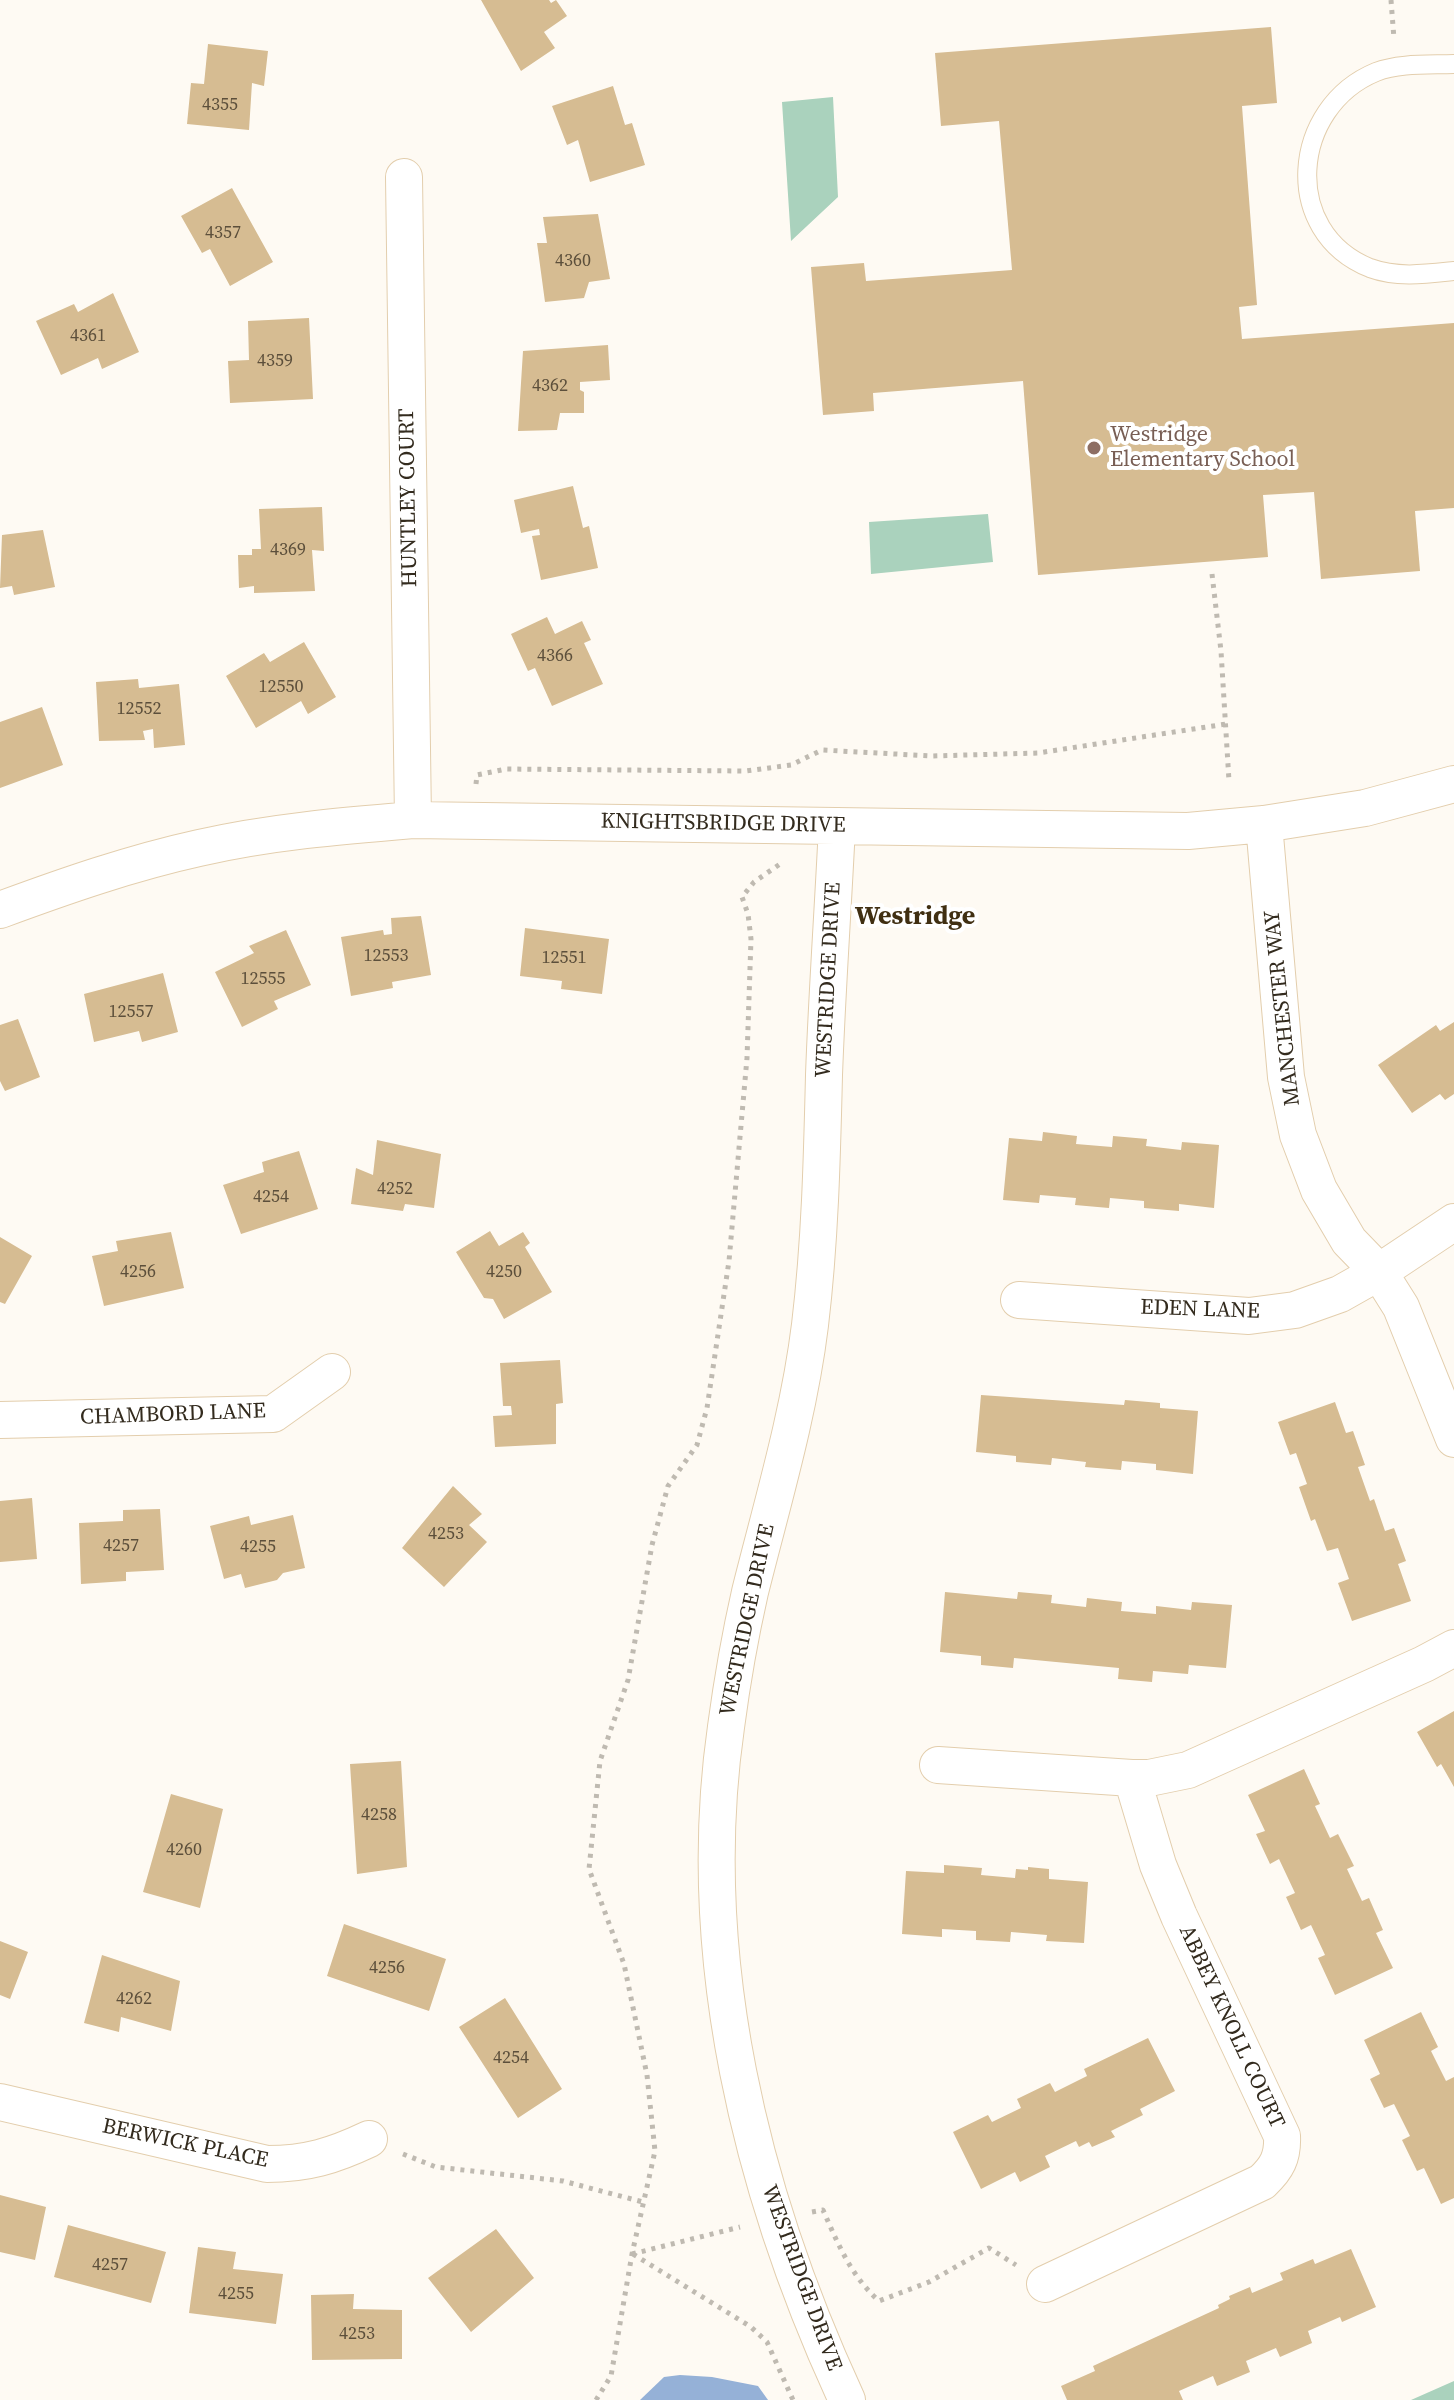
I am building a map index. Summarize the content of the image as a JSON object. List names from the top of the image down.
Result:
{
  "streets": {
    "street": [
      "HUNTLEY COURT",
      "KNIGHTSBRIDGE DRIVE",
      "WESTRIDGE DRIVE",
      "MANCHESTER WAY",
      "EDEN LANE",
      "CHAMBORD LANE",
      "ABBEY KNOLL COURT",
      "BERWICK PLACE"
    ]
  },
  "crossings": [
    ["HUNTLEY COURT", "KNIGHTSBRIDGE DRIVE"],
    ["KNIGHTSBRIDGE DRIVE", "WESTRIDGE DRIVE"],
    ["KNIGHTSBRIDGE DRIVE", "MANCHESTER WAY"],
    ["MANCHESTER WAY", "EDEN LANE"]
  ],
  "districts": ["Westridge"],
  "places": ["Westridge Elementary School"],
  "house_numbers": [
    "4355",
    "4357",
    "4360",
    "4361",
    "4359",
    "4362",
    "4369",
    "4366",
    "12550",
    "12552",
    "12553",
    "12551",
    "12555",
    "12557",
    "4252",
    "4254",
    "4256",
    "4250",
    "4253",
    "4257",
    "4255",
    "4258",
    "4260",
    "4256",
    "4262",
    "4254",
    "4257",
    "4255",
    "4253"
  ]
}
